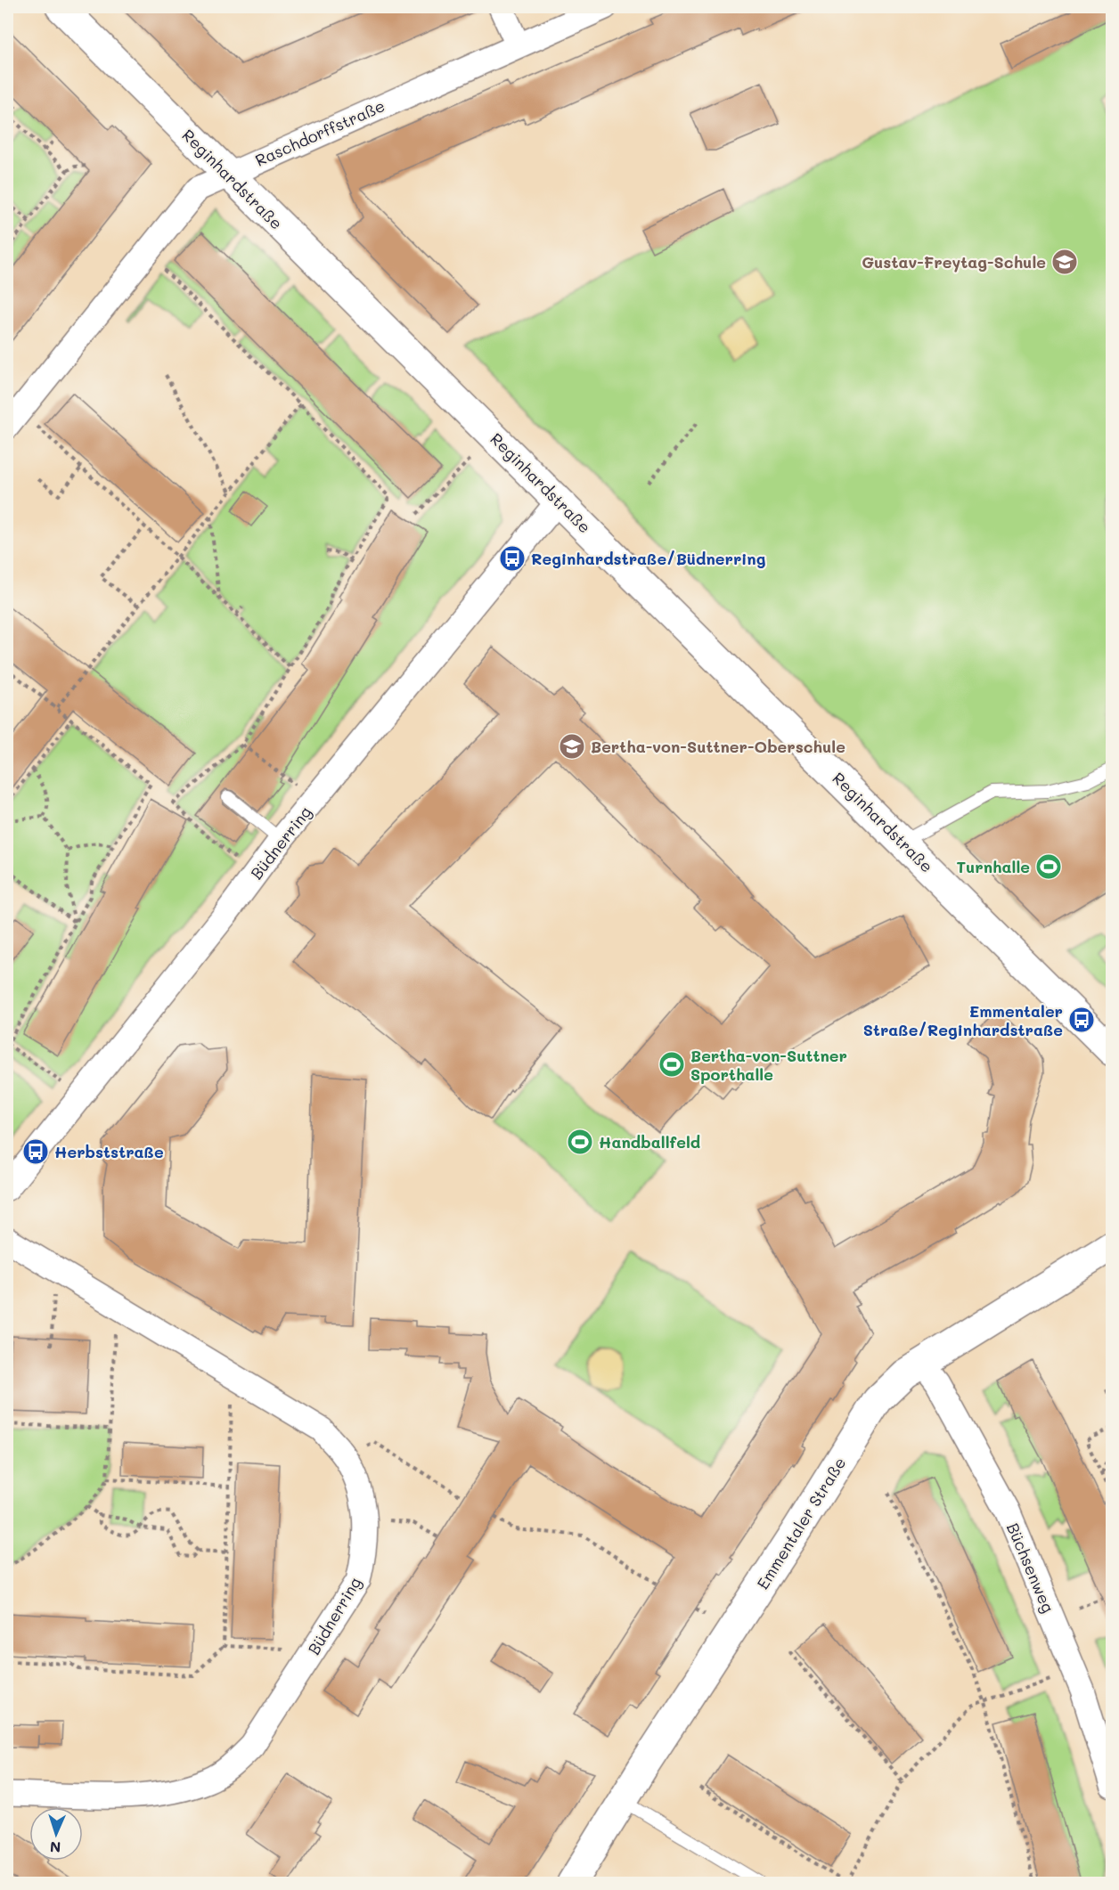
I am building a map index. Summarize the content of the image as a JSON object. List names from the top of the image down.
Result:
{
  "streets": {
    "street": [
      "Raschdorffstraße",
      "Reginhardstraße",
      "Büdnerring",
      "Emmentaler Straße",
      "Büchsenweg"
    ]
  },
  "crossings": [
    ["Raschdorffstraße", "Reginhardstraße"],
    ["Reginhardstraße", "Büdnerring"],
    ["Emmentaler Straße", "Büchsenweg"]
  ],
  "places": {
    "school or university": ["Gustav-Freytag-Schule", "Bertha-von-Suttner-Oberschule"],
    "bus stop": ["Reginhardstraße/Büdnerring", "Emmentaler Straße/Reginhardstraße", "Herbststraße"],
    "sports": ["Turnhalle", "Bertha-von-Suttner Sporthalle", "Handballfeld"]
  },
  "north": "bottom"
}
